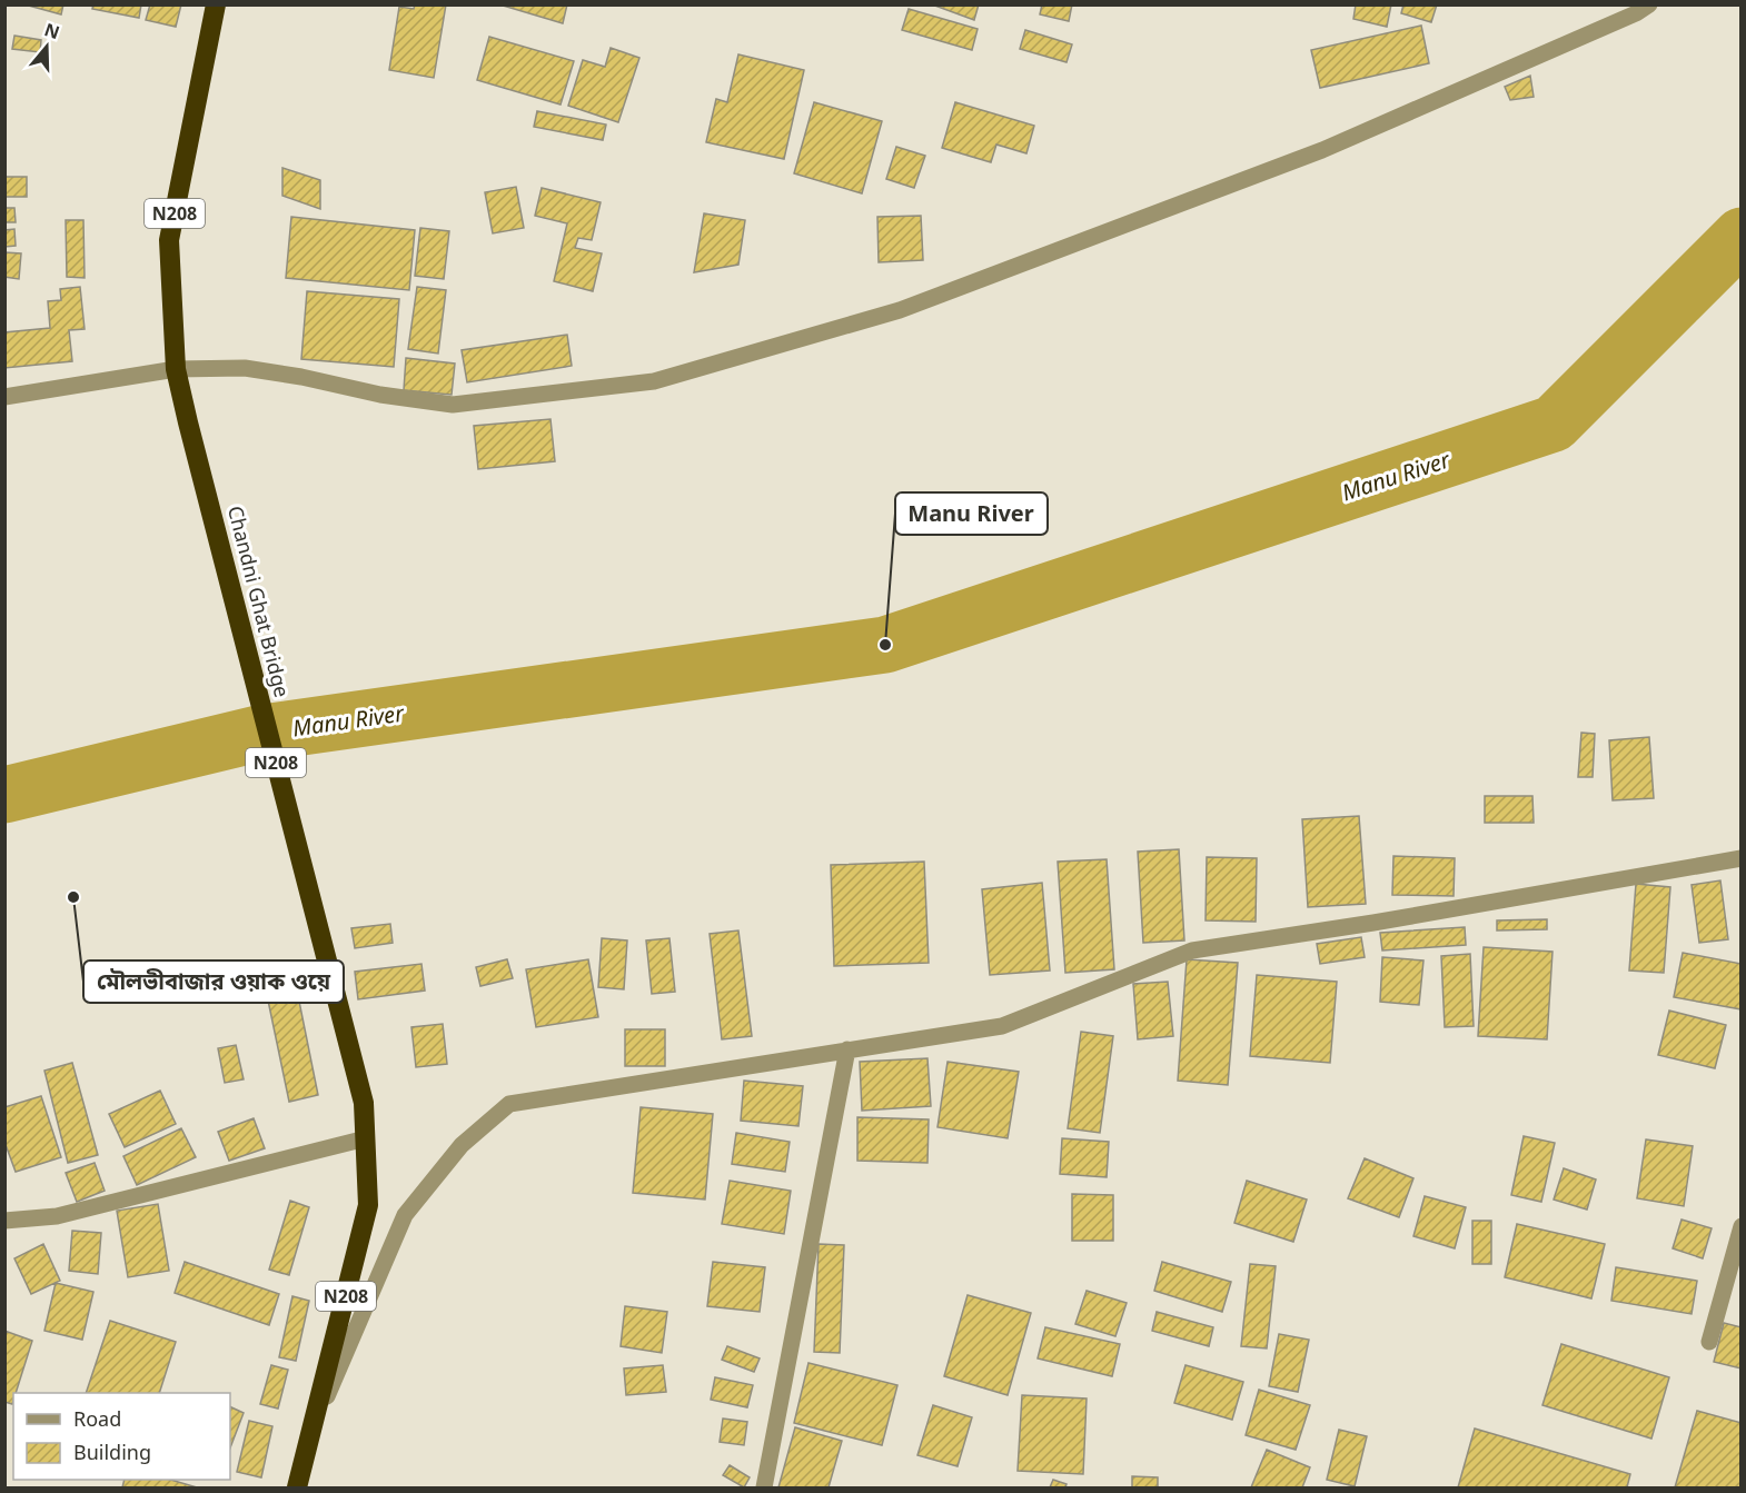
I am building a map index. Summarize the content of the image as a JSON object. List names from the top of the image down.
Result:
{
  "streets": {
    "highway": ["N208", "Chandni Ghat Bridge"]
  },
  "crossings": [
    ["N208", "Chandni Ghat Bridge"]
  ],
  "water": ["Manu River"],
  "places": ["Manu River", "মৌলভীবাজার ওয়াক ওয়ে"],
  "legend": ["Road", "Building"],
  "north": "top"
}
